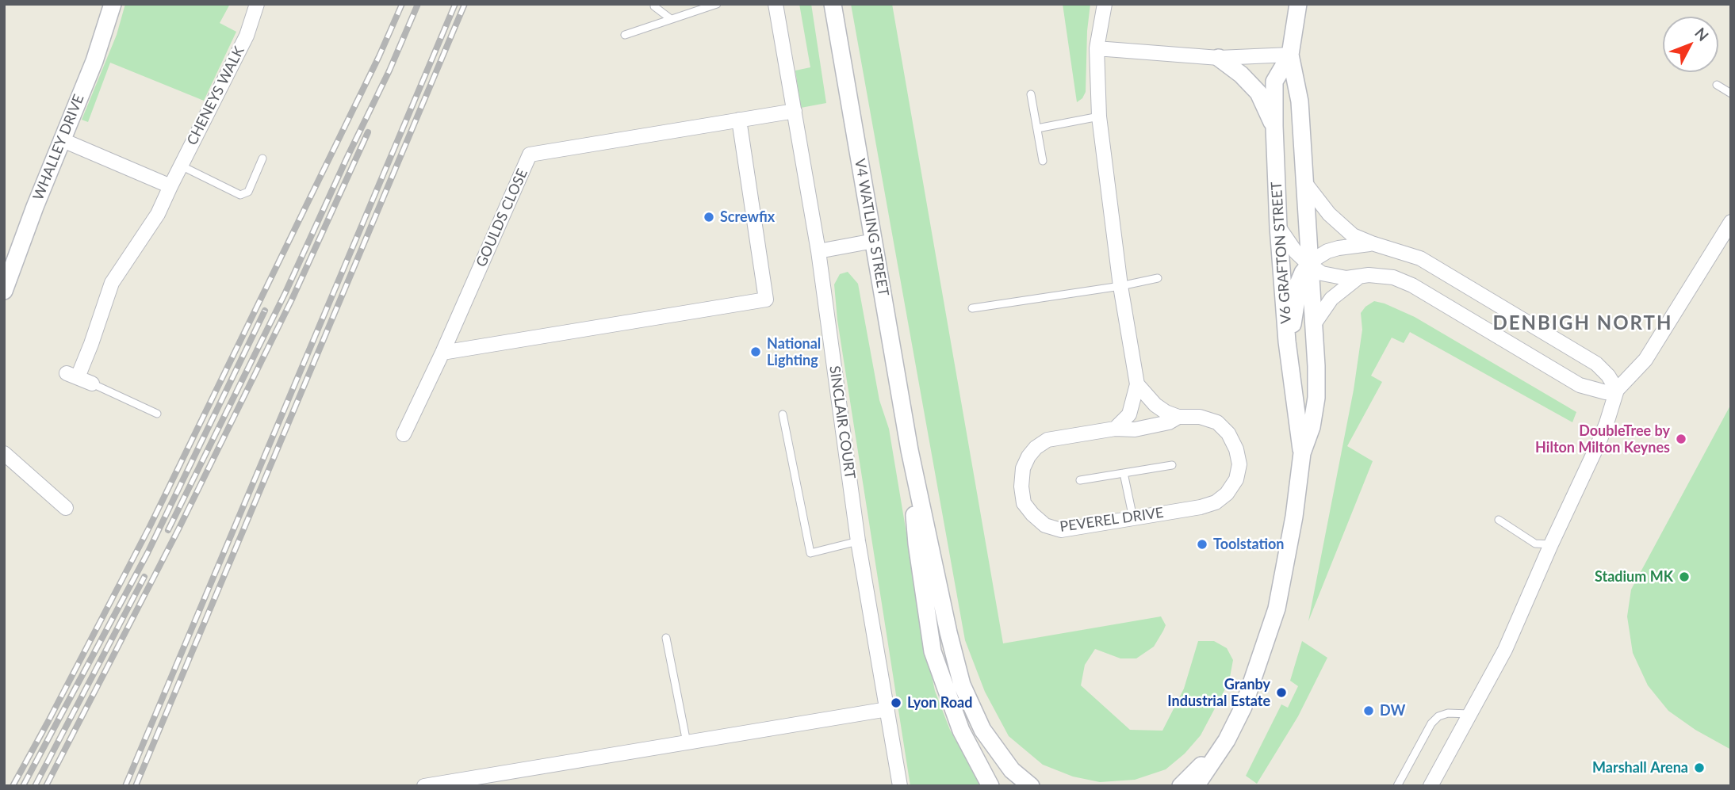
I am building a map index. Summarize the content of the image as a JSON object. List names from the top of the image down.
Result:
{
  "streets": {
    "street": [
      "CHENEYS WALK",
      "WHALLEY DRIVE",
      "GOULDS CLOSE",
      "V4 WATLING STREET",
      "V6 GRAFTON STREET",
      "SINCLAIR COURT",
      "PEVEREL DRIVE"
    ]
  },
  "crossings": [
    ["GOULDS CLOSE", "SINCLAIR COURT"]
  ],
  "districts": ["DENBIGH NORTH"],
  "places": [
    "Screwfix",
    "National Lighting",
    "DoubleTree by Hilton Milton Keynes",
    "Toolstation",
    "Stadium MK",
    "Granby Industrial Estate",
    "Lyon Road",
    "DW",
    "Marshall Arena"
  ],
  "north": "top right"
}
